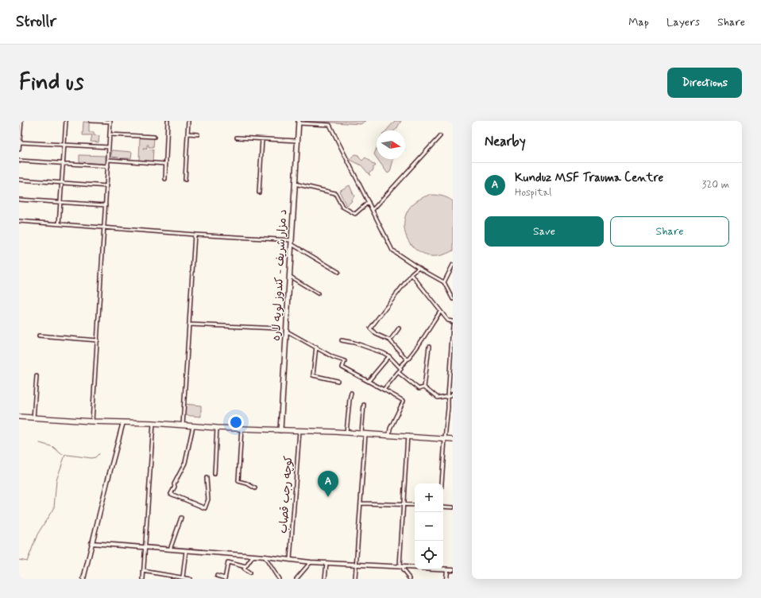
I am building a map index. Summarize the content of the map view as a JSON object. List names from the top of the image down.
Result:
{
  "streets": {
    "main road": ["د مزار شریف - کندوز لویه لاره"],
    "street": ["کوچه رجب قصاب"]
  },
  "north": "right",
  "page": {
    "header": "Strollr",
    "nav": ["Map", "Layers", "Share"],
    "buttons": [
      "Directions",
      ["Save", "Share"]
    ],
    "title": "Find us",
    "heading": "Nearby",
    "list": [
      {
        "mark": "A",
        "name": "Kunduz MSF Trauma Centre",
        "note": "Hospital",
        "value": "320 m"
      }
    ],
    "pins": "A",
    "map_buttons": ["+", "−"]
  }
}
